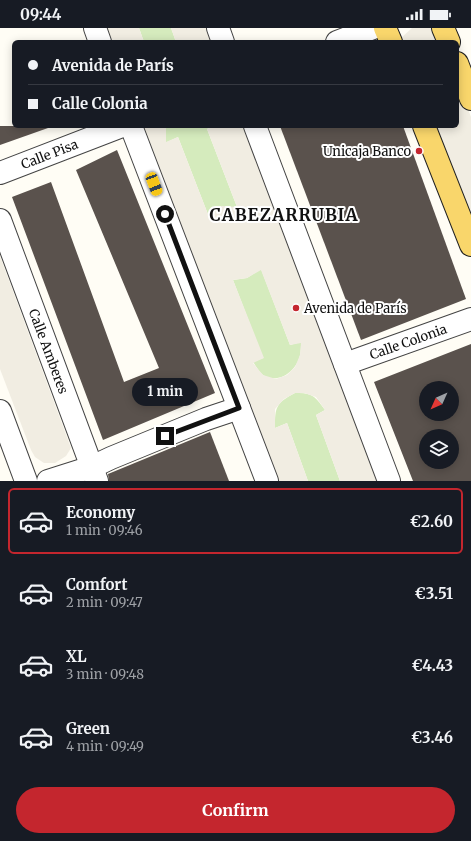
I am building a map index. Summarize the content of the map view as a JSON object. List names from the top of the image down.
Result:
{
  "streets": {
    "street": ["Calle Pisa", "Calle Colonia", "Calle Amberes"]
  },
  "districts": ["CABEZARRUBIA"],
  "places": ["Unicaja Banco", "Avenida de París"],
  "north": "bottom left",
  "page": {
    "status": "09:44",
    "banner": ["Avenida de París", "Calle Colonia"],
    "bubble": "1 min",
    "list": [
      {
        "name": "Economy",
        "note": "1 min · 09:46",
        "value": "€2.60"
      },
      {
        "name": "Comfort",
        "note": "2 min · 09:47",
        "value": "€3.51"
      },
      {
        "name": "XL",
        "note": "3 min · 09:48",
        "value": "€4.43"
      },
      {
        "name": "Green",
        "note": "4 min · 09:49",
        "value": "€3.46"
      }
    ],
    "buttons": "Confirm"
  }
}
